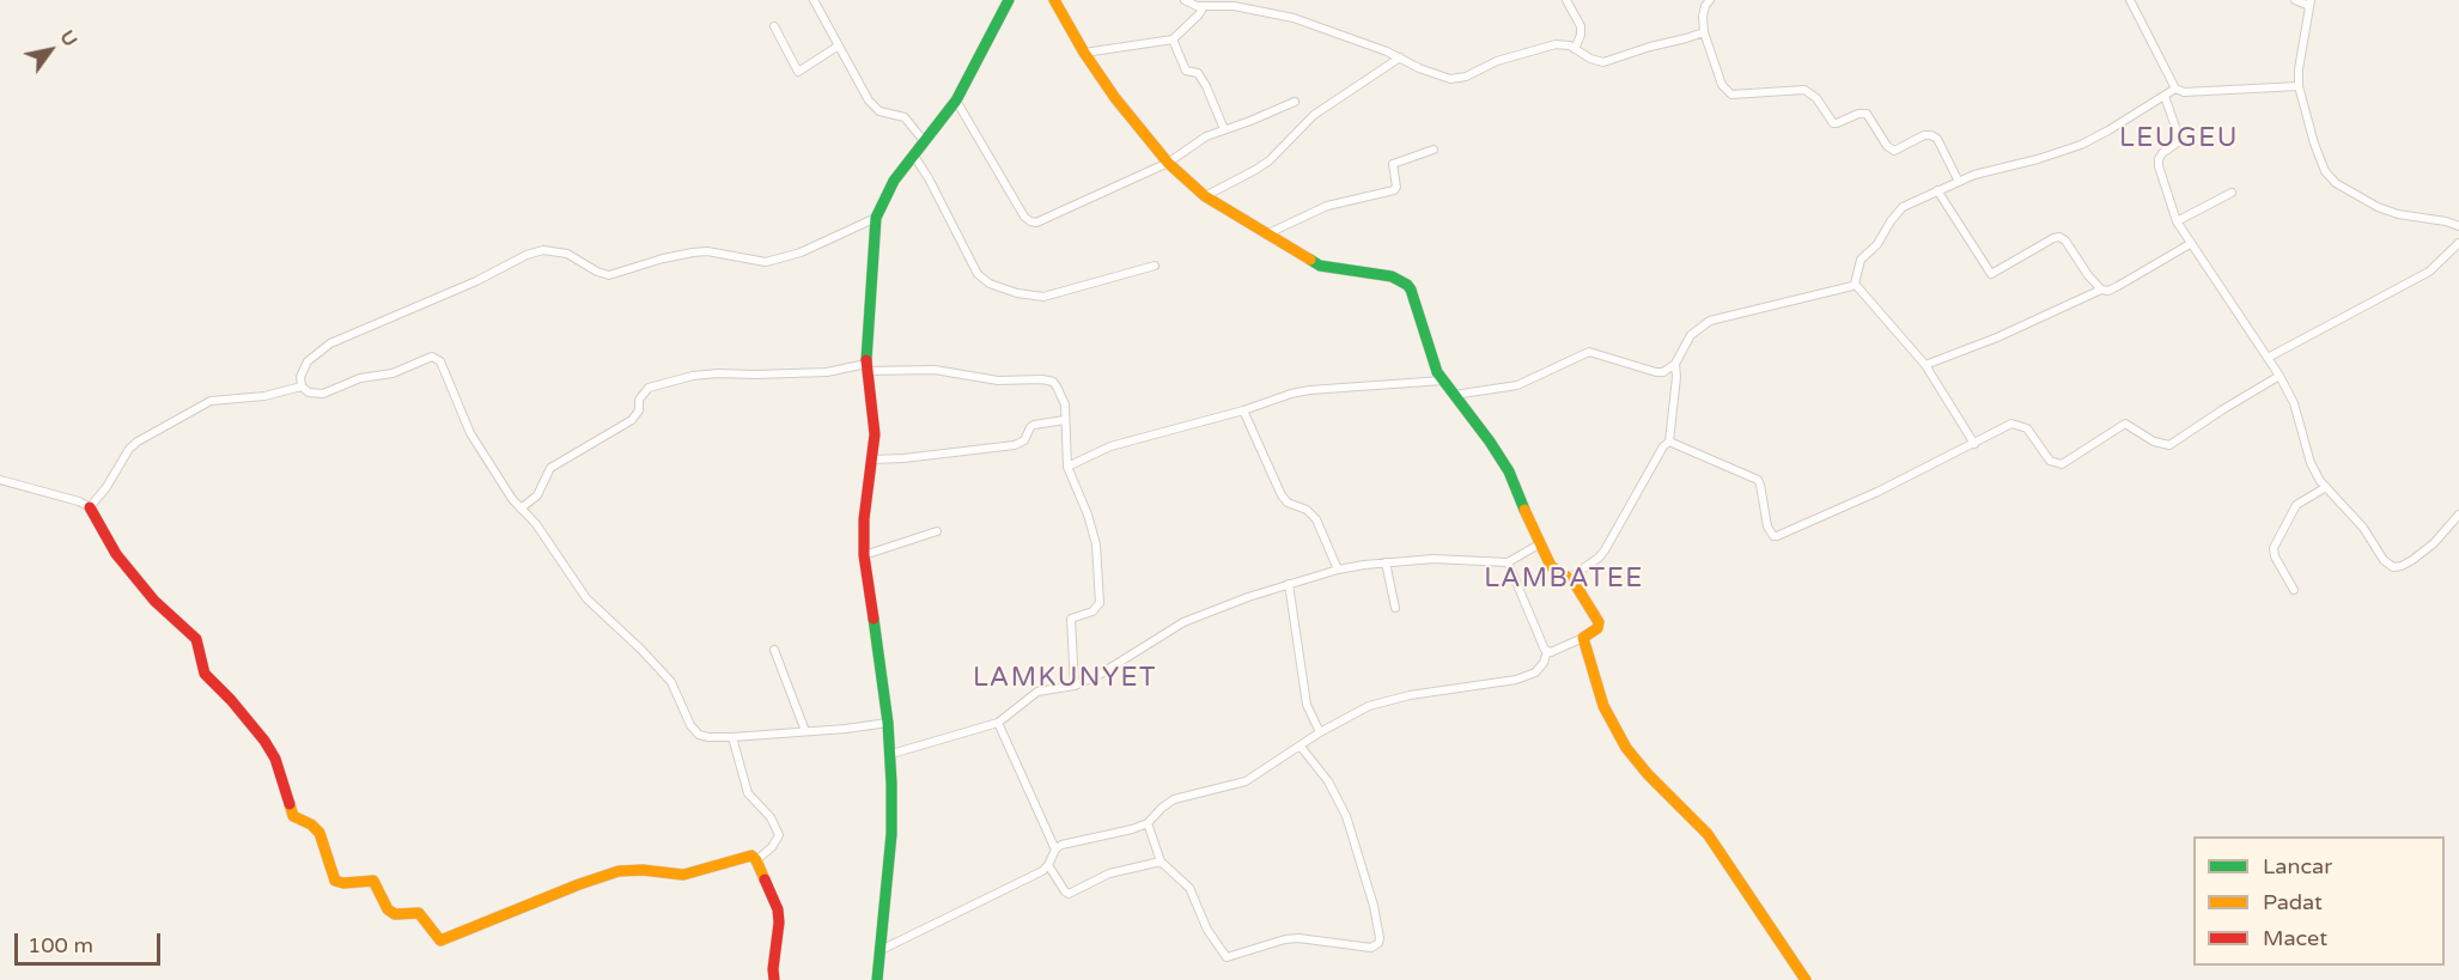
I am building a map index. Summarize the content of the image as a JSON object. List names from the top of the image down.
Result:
{
  "districts": ["LEUGEU", "LAMBATEE", "LAMKUNYET"],
  "legend": ["Lancar", "Padat", "Macet"],
  "scale_bar": "100 m",
  "north": "top right"
}
